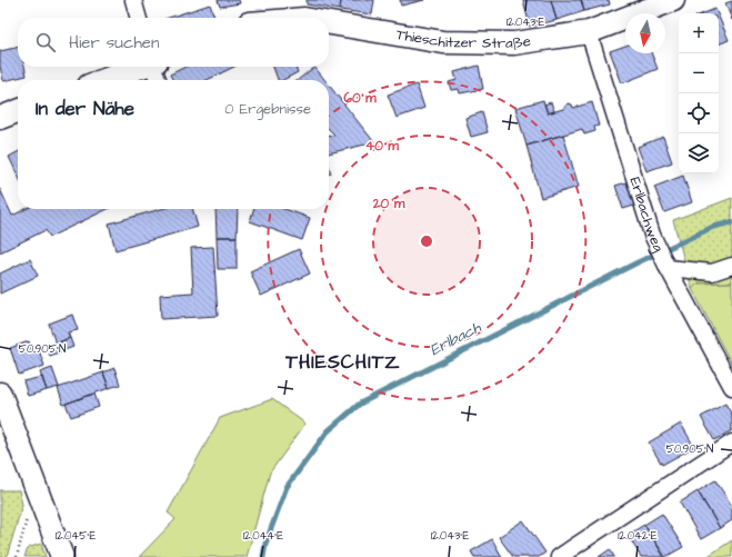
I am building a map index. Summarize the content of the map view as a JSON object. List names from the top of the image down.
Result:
{
  "streets": {
    "main road": ["Thieschitzer Straße"],
    "street": ["Erlbachweg"]
  },
  "crossings": [
    ["Thieschitzer Straße", "Erlbachweg"]
  ],
  "districts": ["THIESCHITZ"],
  "water": ["Erlbach"],
  "north": "bottom",
  "page": {
    "map_buttons": ["+", "−"],
    "search": "Hier suchen",
    "heading": ["In der Nähe", "0 Ergebnisse"]
  },
  "coordinates": [
    "12.043°E",
    "50.905°N",
    "12.045°E",
    "12.044°E",
    "12.042°E"
  ],
  "rings": ["60 m", "40 m", "20 m"]
}
